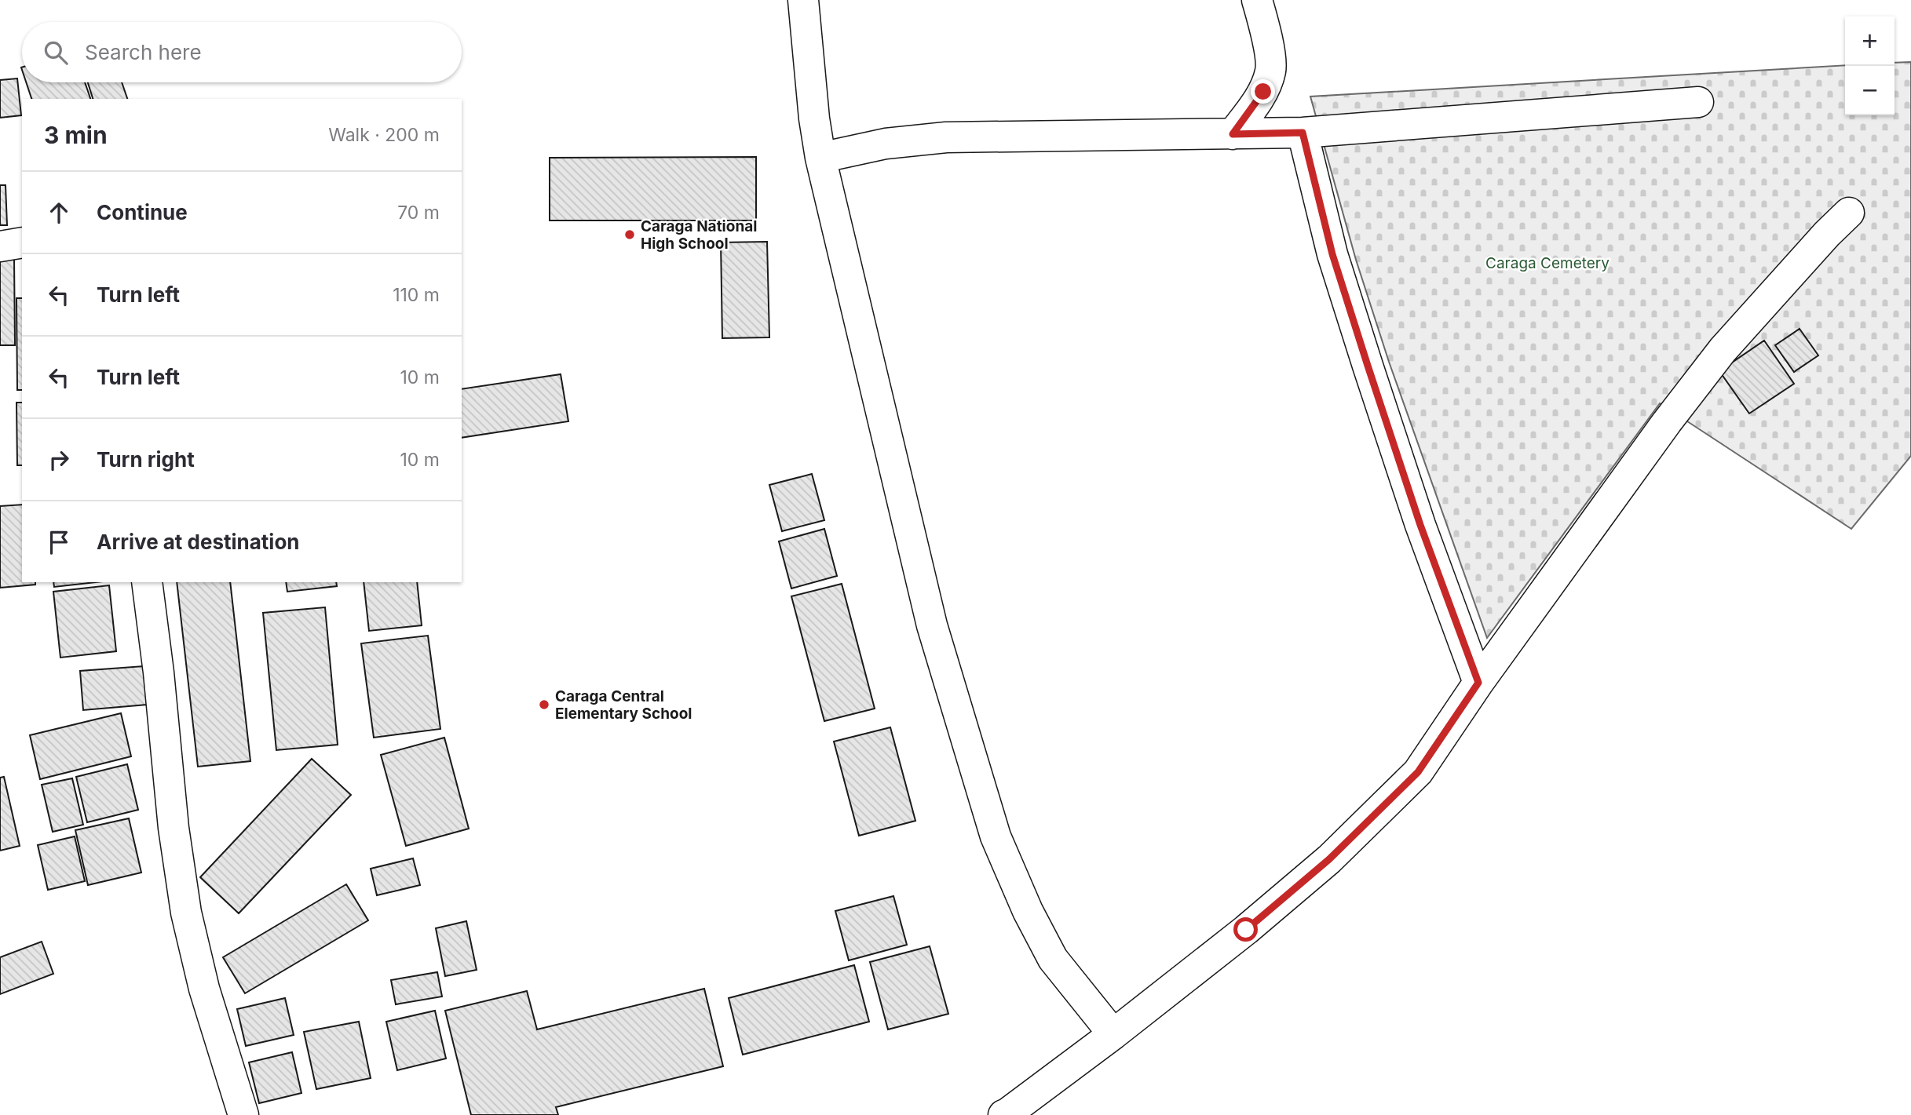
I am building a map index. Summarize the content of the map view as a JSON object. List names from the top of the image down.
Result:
{
  "parks": ["Caraga Cemetery"],
  "places": ["Caraga National High School", "Caraga Central Elementary School"],
  "page": {
    "map_buttons": ["+", "−"],
    "search": "Search here",
    "heading": ["3 min", "Walk · 200 m"],
    "list": [
      ["Continue", "70 m"],
      ["Turn left", "110 m"],
      ["Turn left", "10 m"],
      ["Turn right", "10 m"],
      "Arrive at destination"
    ]
  }
}
